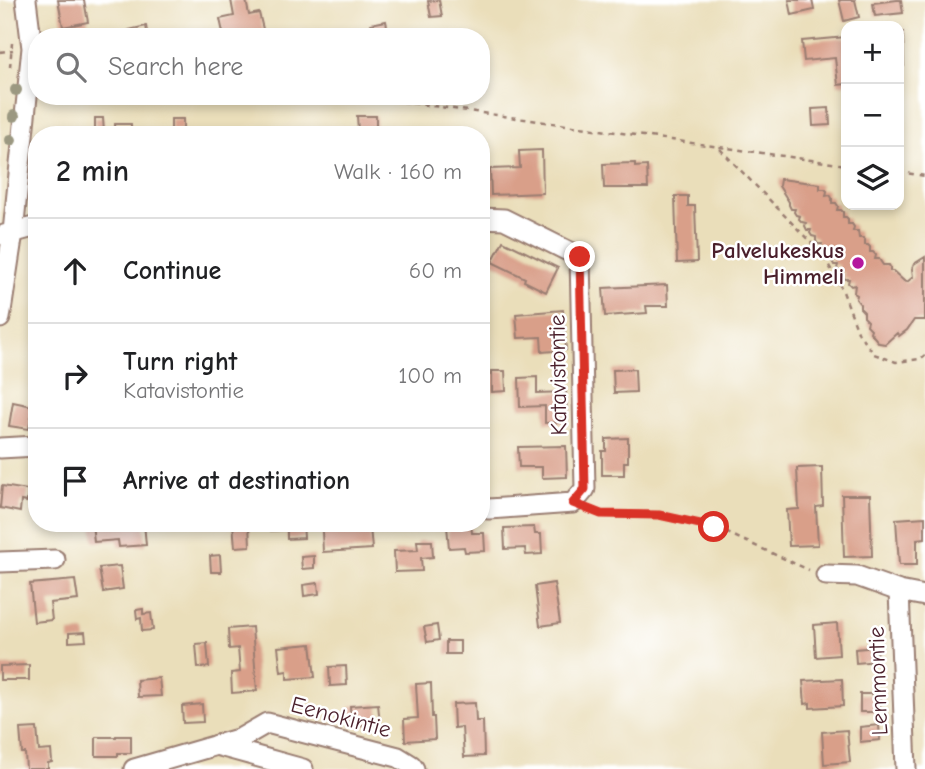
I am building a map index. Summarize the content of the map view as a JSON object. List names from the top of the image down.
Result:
{
  "streets": {
    "street": ["Katavistontie", "Lemmontie", "Eenokintie"]
  },
  "places": ["Palvelukeskus Himmeli"],
  "page": {
    "map_buttons": ["+", "−"],
    "search": "Search here",
    "heading": ["2 min", "Walk · 160 m"],
    "list": [
      ["Continue", "60 m"],
      ["Turn right", "Katavistontie", "100 m"],
      "Arrive at destination"
    ]
  }
}
